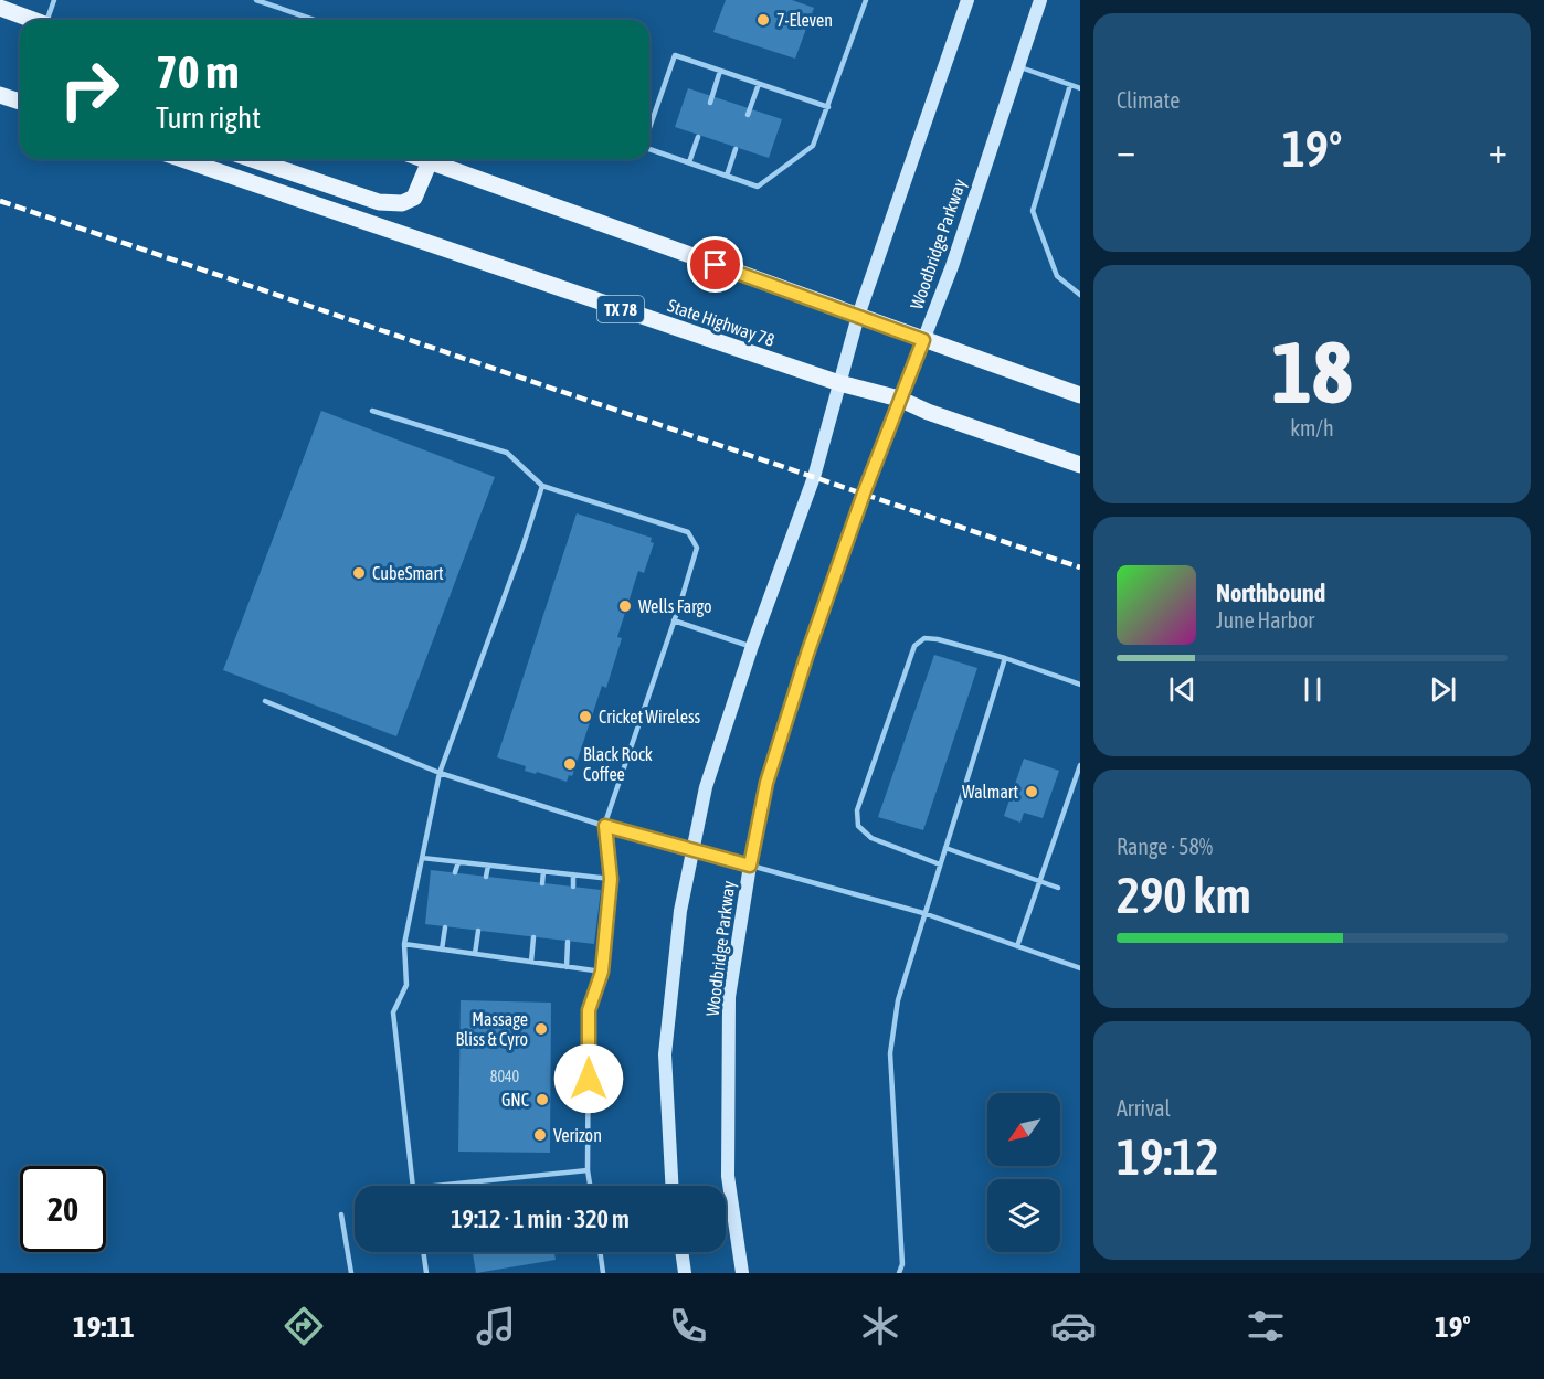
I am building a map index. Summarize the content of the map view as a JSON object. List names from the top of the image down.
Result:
{
  "streets": {
    "main road": ["Woodbridge Parkway", "TX 78", "State Highway 78"]
  },
  "crossings": [
    ["Woodbridge Parkway", "State Highway 78"]
  ],
  "places": [
    "7-Eleven",
    "CubeSmart",
    "Wells Fargo",
    "Cricket Wireless",
    "Black Rock Coffee",
    "Walmart",
    "Massage Bliss & Cyro",
    "GNC",
    "Verizon"
  ],
  "house_numbers": ["8040"],
  "north": "bottom left",
  "page": {
    "tile": [
      "Climate",
      ["18", "km/h"],
      ["Range · 58%", "290 km"],
      ["Arrival", "19:12"]
    ],
    "turn": ["70 m", "Turn right"],
    "heat": ["−", "19°", "+"],
    "song": ["Northbound", "June Harbor"],
    "limit": "20",
    "trip": "19:12 · 1 min · 320 m",
    "tabs": ["19:11", "19°"]
  }
}
